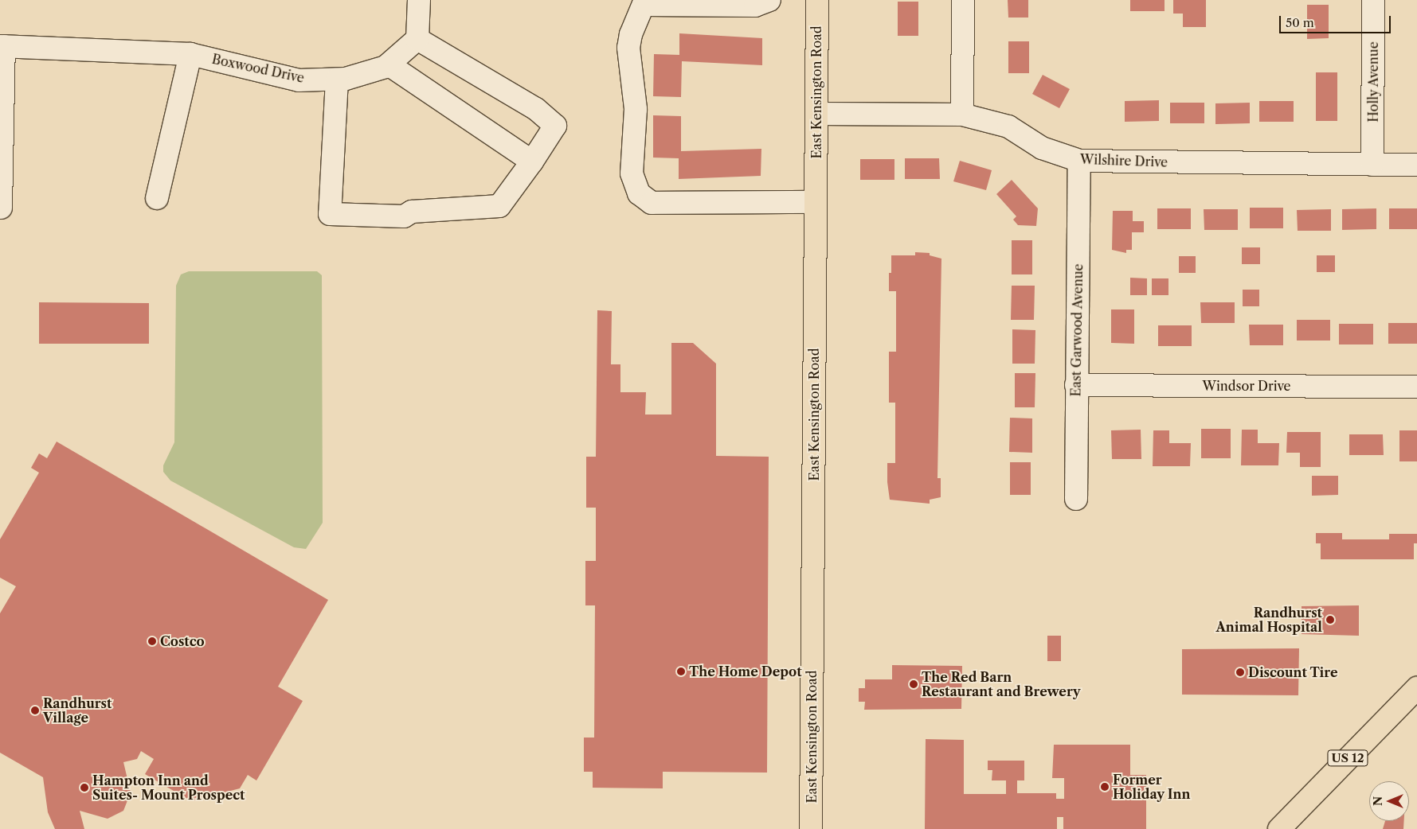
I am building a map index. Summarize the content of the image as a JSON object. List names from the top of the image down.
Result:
{
  "streets": {
    "main road": ["East Kensington Road", "US 12"],
    "street": [
      "Boxwood Drive",
      "Holly Avenue",
      "Wilshire Drive",
      "East Garwood Avenue",
      "Windsor Drive"
    ]
  },
  "crossings": [
    ["Holly Avenue", "Wilshire Drive"],
    ["East Kensington Road", "Wilshire Drive"],
    ["Wilshire Drive", "East Garwood Avenue"],
    ["East Garwood Avenue", "Windsor Drive"]
  ],
  "places": [
    "Randhurst Animal Hospital",
    "Costco",
    "The Home Depot",
    "Discount Tire",
    "The Red Barn Restaurant and Brewery",
    "Randhurst Village",
    "Former Holiday Inn",
    "Hampton Inn and Suites- Mount Prospect"
  ],
  "scale_bar": "50 m",
  "north": "left"
}
